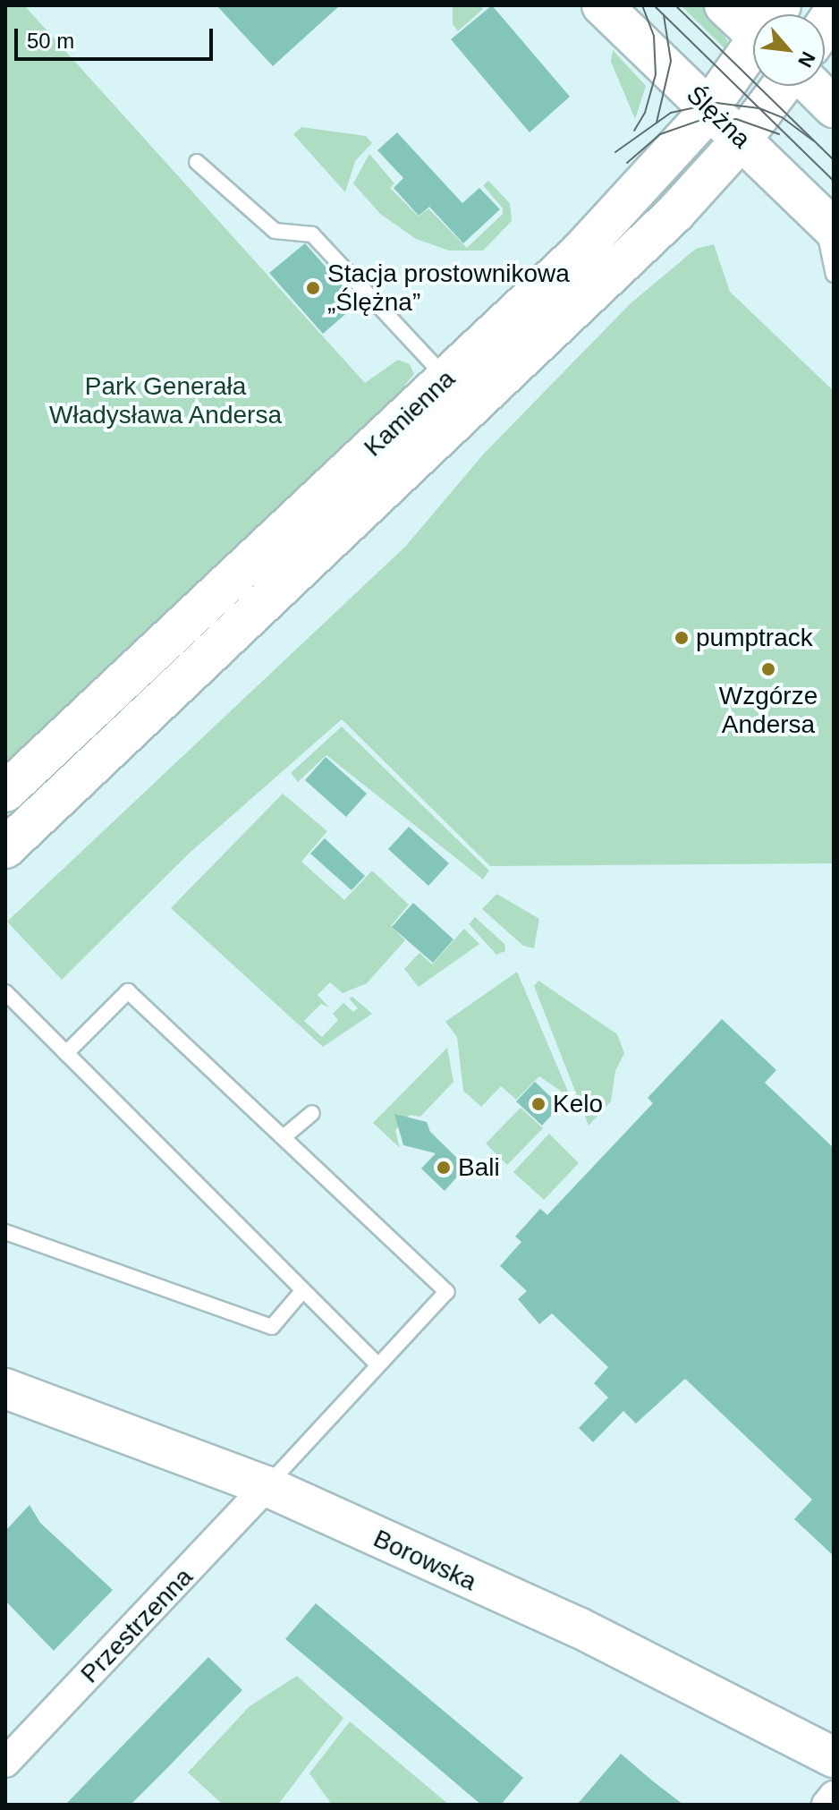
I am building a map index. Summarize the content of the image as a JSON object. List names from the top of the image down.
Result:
{
  "streets": {
    "street": [
      "Ślężna",
      "Kamienna",
      "Borowska",
      "Przestrzenna"
    ]
  },
  "crossings": [
    ["Ślężna", "Kamienna"],
    ["Borowska", "Przestrzenna"]
  ],
  "parks": ["Park Generała Władysława Andersa"],
  "places": [
    "Stacja prostownikowa „Ślężna”",
    "pumptrack",
    "Wzgórze Andersa",
    "Kelo",
    "Bali"
  ],
  "scale_bar": "50 m",
  "north": "bottom right"
}
